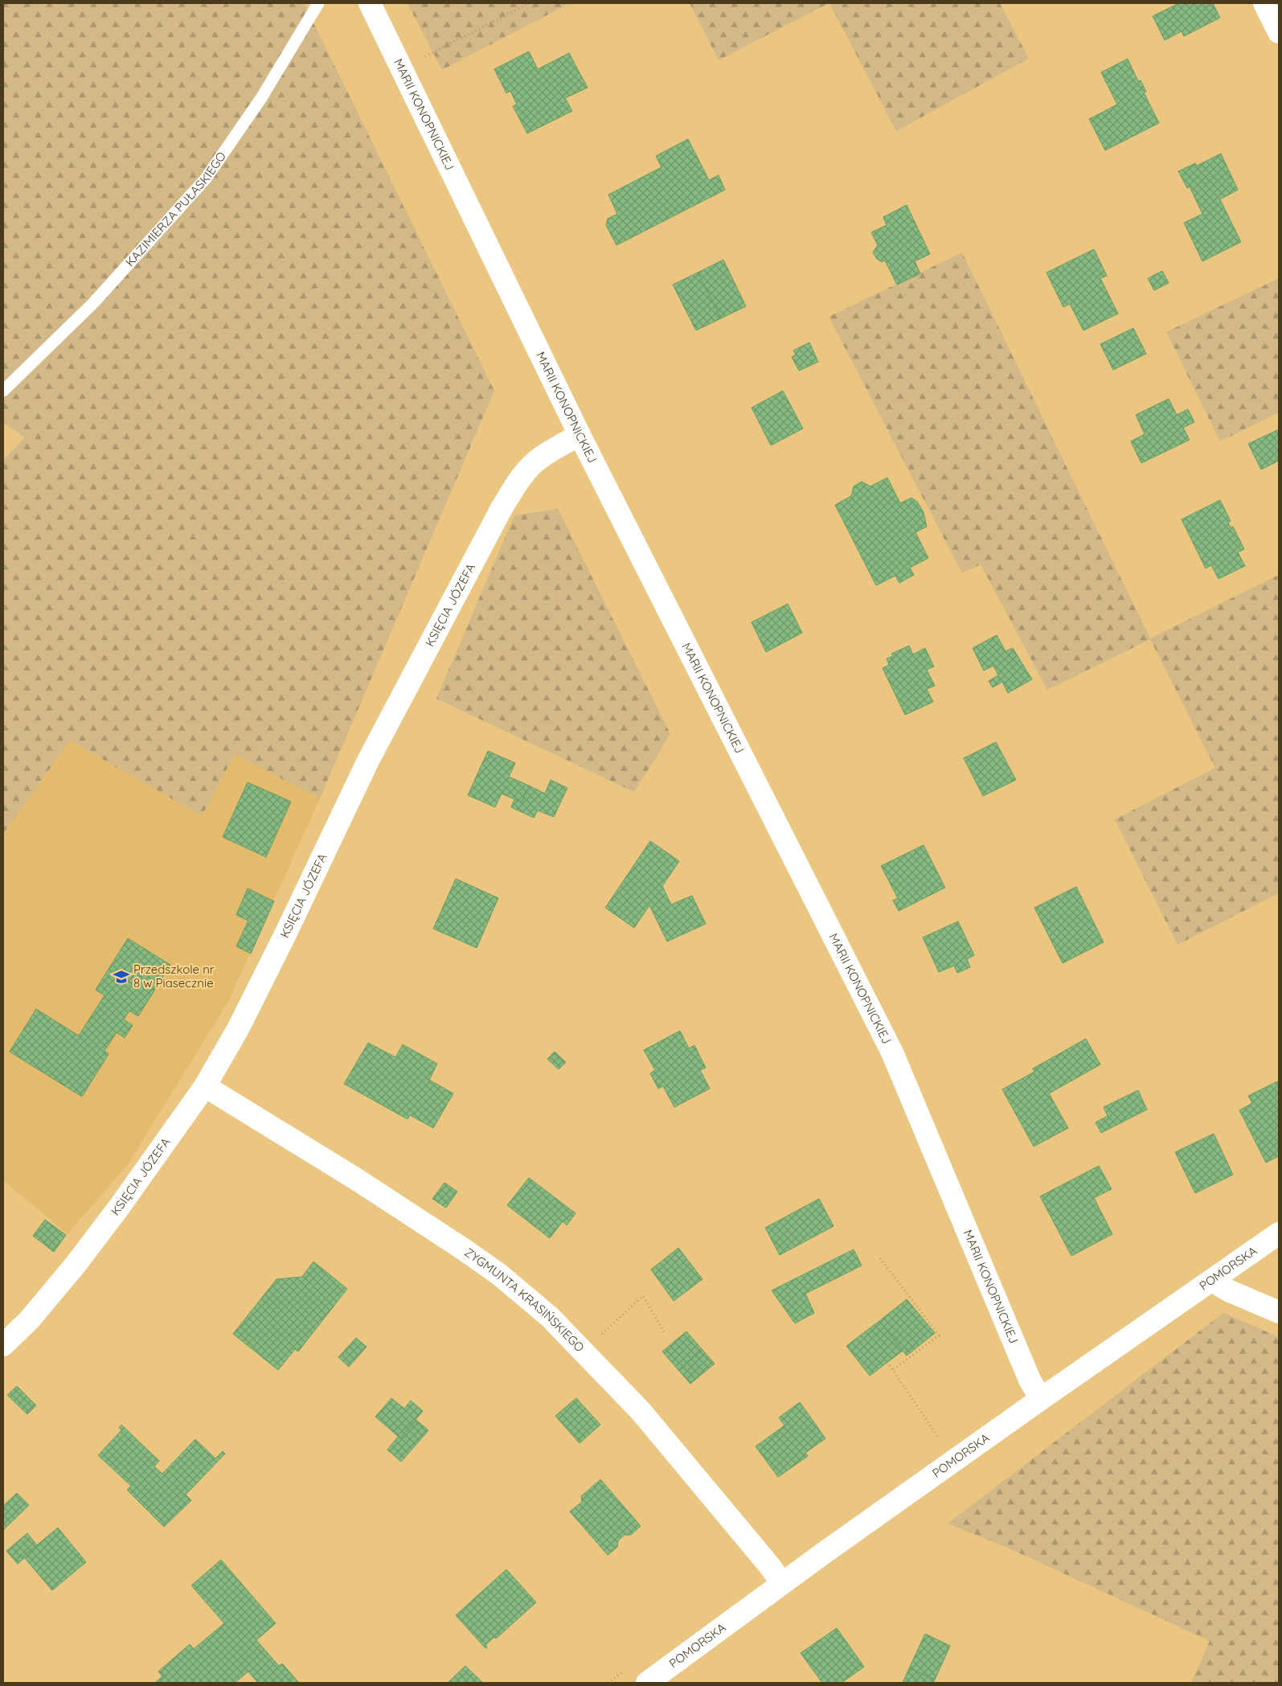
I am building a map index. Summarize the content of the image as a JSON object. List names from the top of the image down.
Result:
{
  "streets": {
    "street": [
      "MARII KONOPNICKIEJ",
      "KSIĘCIA JÓZEFA",
      "POMORSKA",
      "ZYGMUNTA KRASIŃSKIEGO"
    ],
    "lane": ["KAZIMIERZA PUŁASKIEGO"]
  },
  "crossings": [
    ["MARII KONOPNICKIEJ", "KSIĘCIA JÓZEFA"],
    ["MARII KONOPNICKIEJ", "POMORSKA"],
    ["KSIĘCIA JÓZEFA", "ZYGMUNTA KRASIŃSKIEGO"],
    ["POMORSKA", "ZYGMUNTA KRASIŃSKIEGO"]
  ],
  "places": {
    "school or university": ["Przedszkole nr 8 w Piasecznie"]
  }
}
